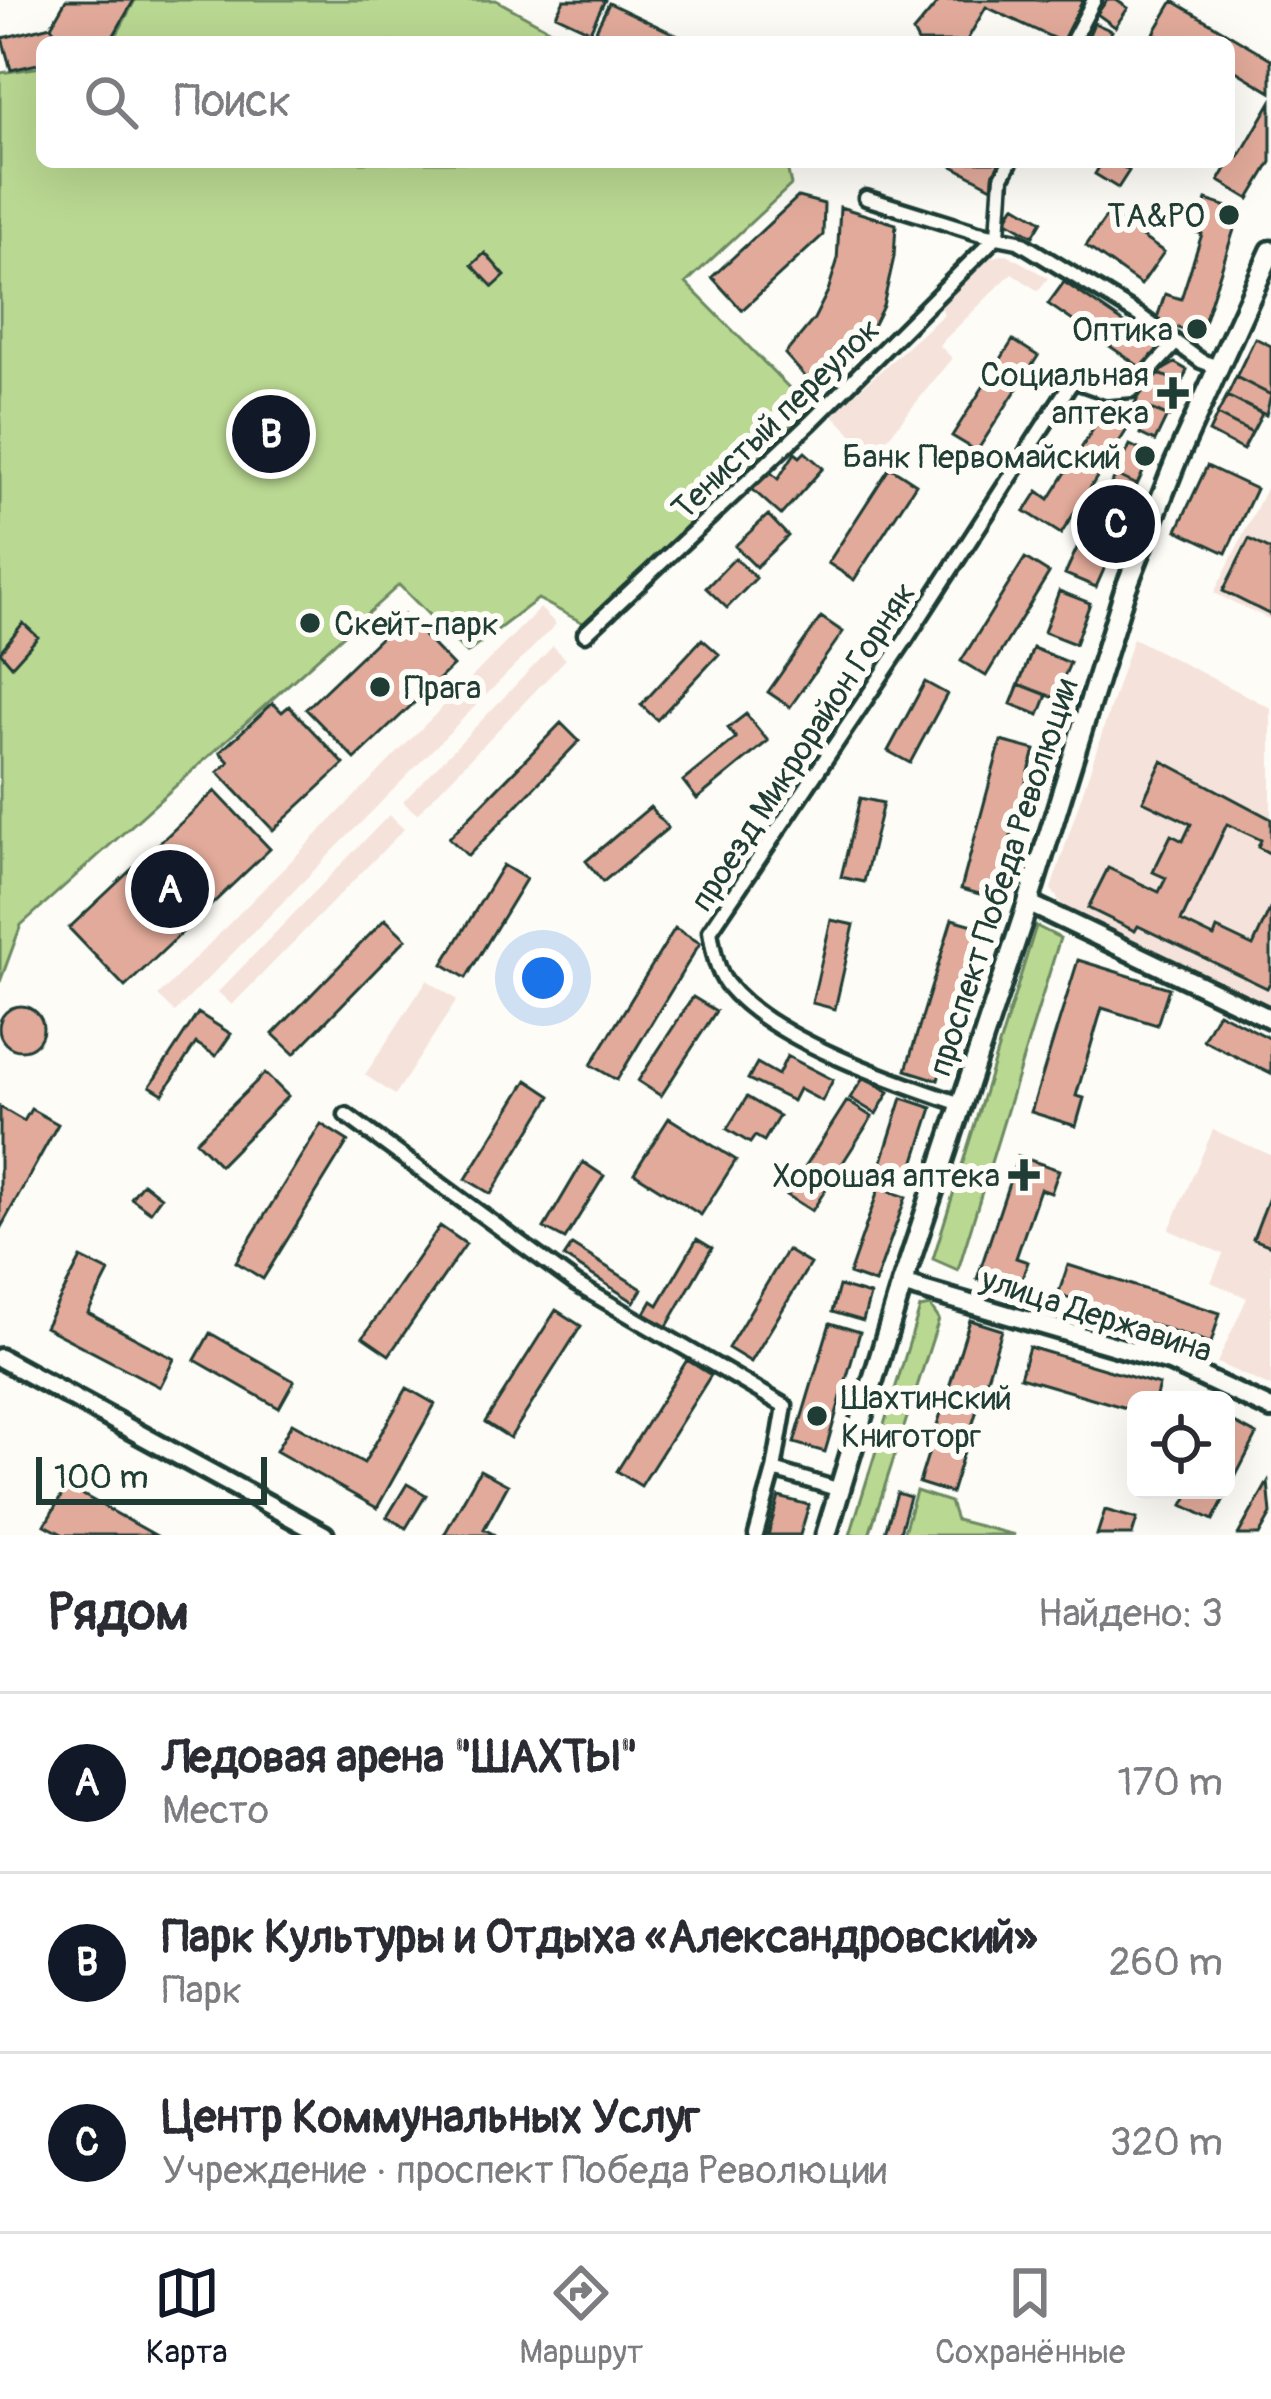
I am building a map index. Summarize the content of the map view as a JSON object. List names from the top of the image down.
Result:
{
  "streets": {
    "main road": ["проспект Победа Революции"],
    "street": ["Тенистый переулок", "проезд Микрорайон Горняк", "улица Державина"]
  },
  "crossings": [
    ["проезд Микрорайон Горняк", "проспект Победа Революции"],
    ["проспект Победа Революции", "улица Державина"]
  ],
  "places": {
    "other": [
      "ТА&РО",
      "Оптика",
      "Банк Первомайский",
      "Скейт-парк",
      "Прага",
      "Шахтинский Книготорг"
    ],
    "health": ["Социальная аптека", "Хорошая аптека"]
  },
  "scale_bar": "100 m",
  "page": {
    "search": "Поиск",
    "pins": ["B", "C", "A"],
    "scale": "100 m",
    "heading": ["Рядом", "Найдено: 3"],
    "list": [
      {
        "mark": "A",
        "name": "Ледовая арена \"ШАХТЫ\"",
        "note": "Место",
        "value": "170 m"
      },
      {
        "mark": "B",
        "name": "Парк Культуры и Отдыха «Александровский»",
        "note": "Парк",
        "value": "260 m"
      },
      {
        "mark": "C",
        "name": "Центр Коммунальных Услуг",
        "note": "Учреждение · проспект Победа Революции",
        "value": "320 m"
      }
    ],
    "nav": ["Карта", "Маршрут", "Сохранённые"]
  }
}
